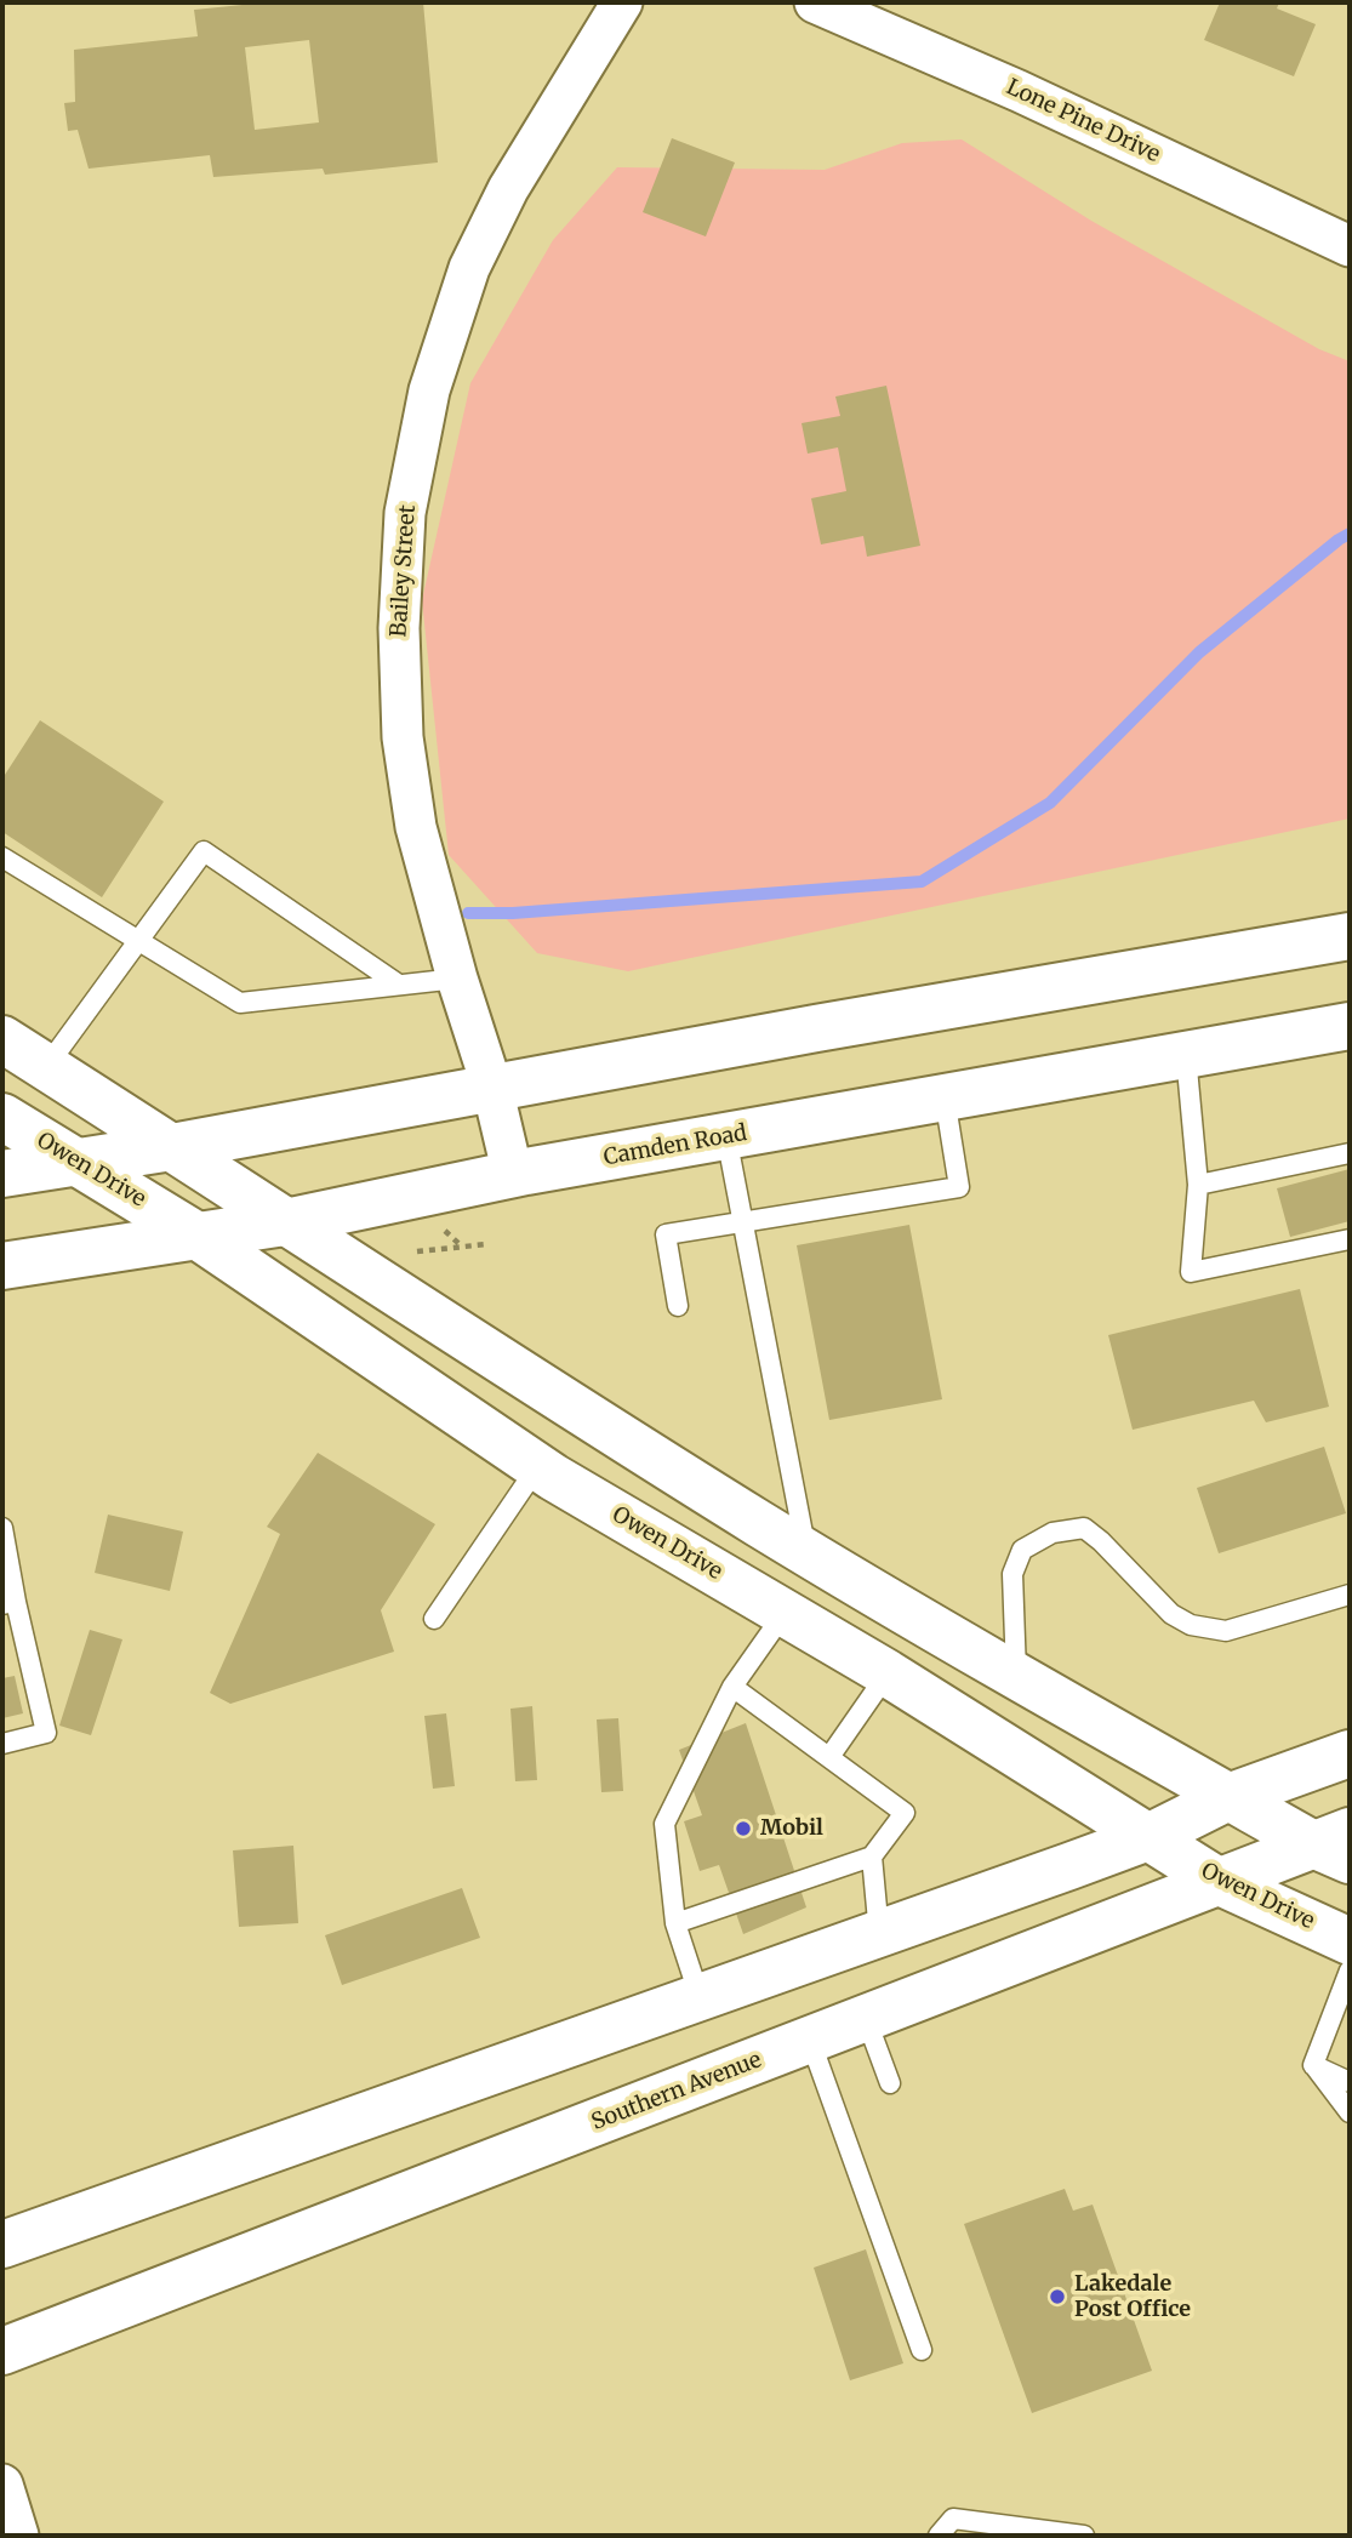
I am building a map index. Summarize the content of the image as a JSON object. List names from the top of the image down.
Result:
{
  "streets": {
    "main road": ["Camden Road", "Owen Drive", "Southern Avenue"],
    "street": ["Lone Pine Drive", "Bailey Street"]
  },
  "crossings": [
    ["Bailey Street", "Camden Road"],
    ["Camden Road", "Owen Drive"],
    ["Owen Drive", "Southern Avenue"]
  ],
  "places": ["Mobil", "Lakedale Post Office"]
}
